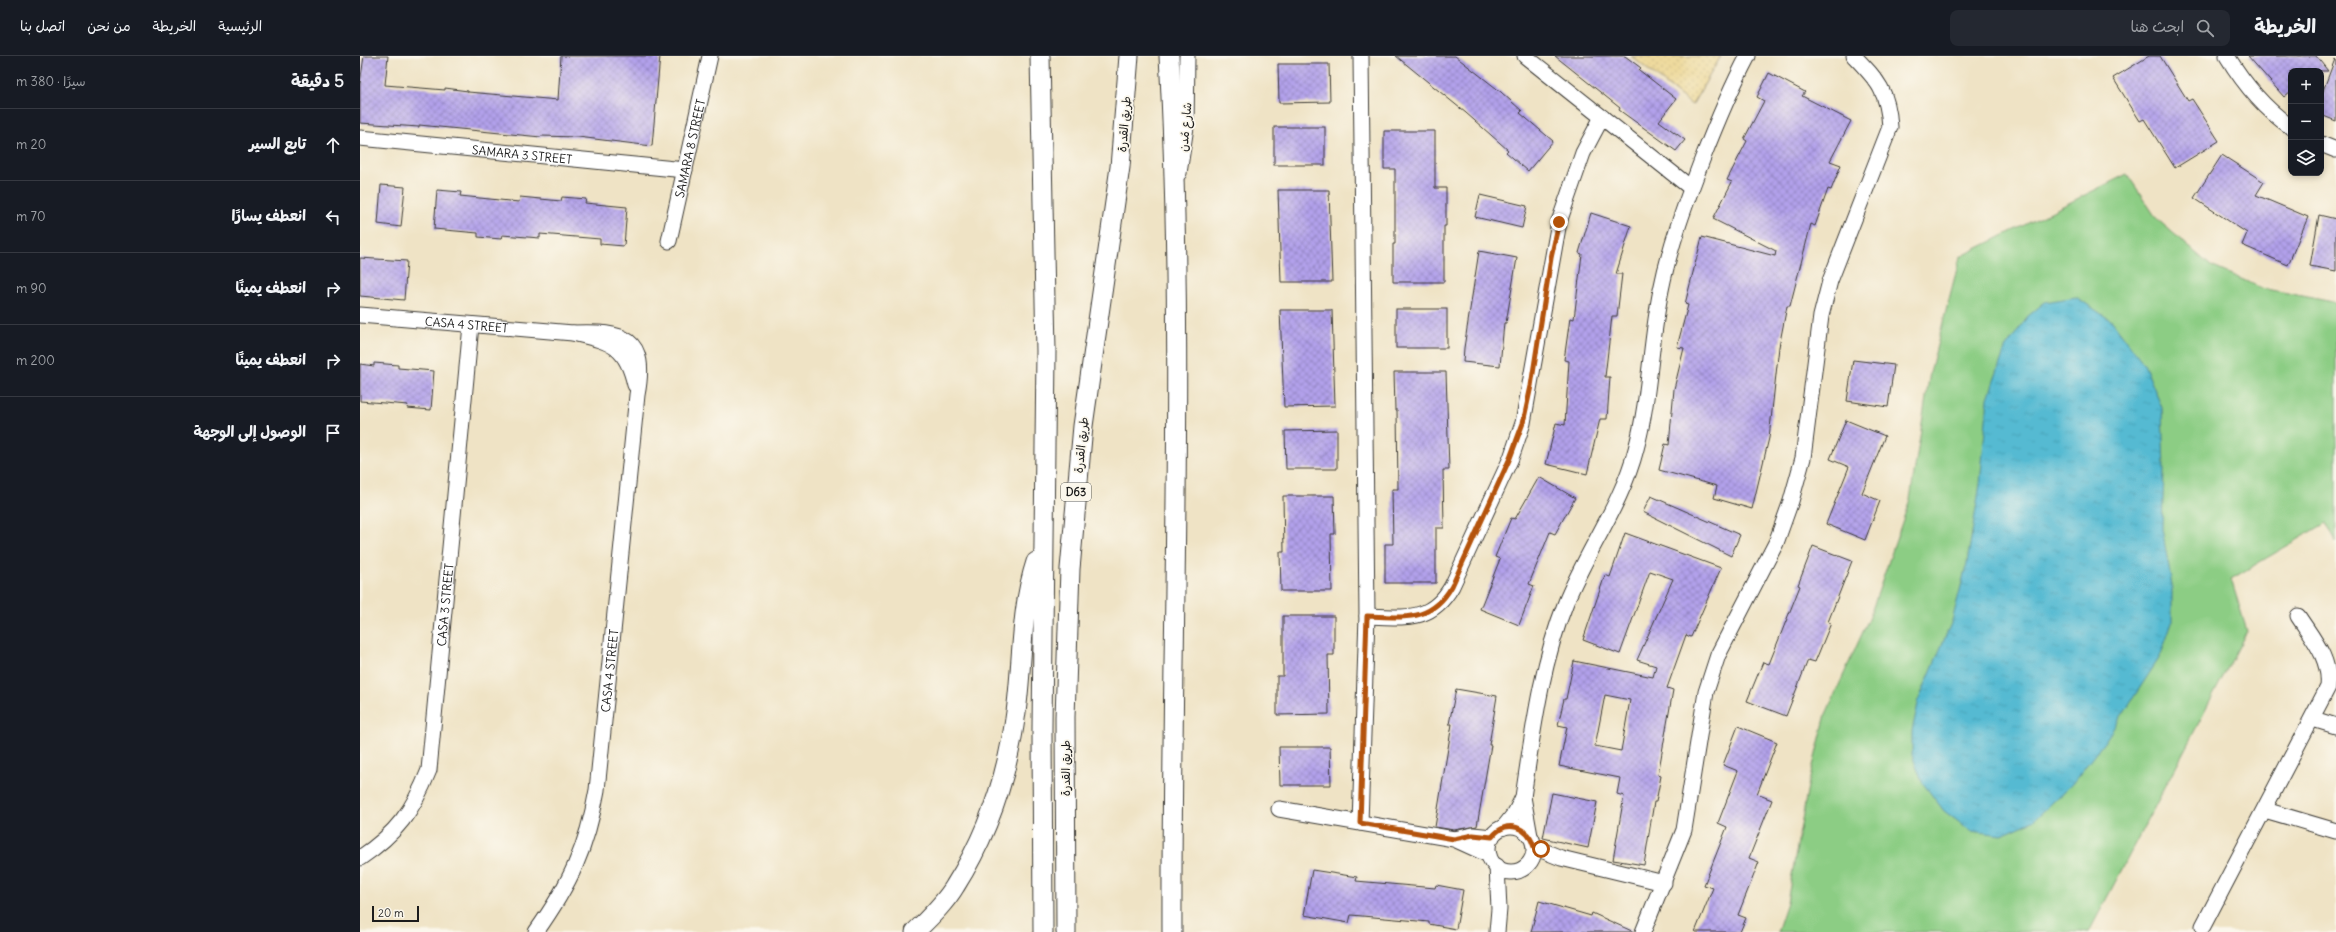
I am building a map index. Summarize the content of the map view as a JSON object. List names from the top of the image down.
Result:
{
  "streets": {
    "main road": ["طريق القدرة", "D63"],
    "street": [
      "شارع مُدن",
      "SAMARA 8 STREET",
      "SAMARA 3 STREET",
      "CASA 4 STREET",
      "CASA 3 STREET"
    ]
  },
  "crossings": [
    ["SAMARA 8 STREET", "SAMARA 3 STREET"],
    ["CASA 4 STREET", "CASA 3 STREET"]
  ],
  "scale_bar": "20 m",
  "page": {
    "header": "الخريطة",
    "search": "ابحث هنا",
    "nav": [
      "الرئيسية",
      "الخريطة",
      "من نحن",
      "اتصل بنا"
    ],
    "heading": ["5 دقيقة", "سيرًا · 380 m"],
    "map_buttons": ["+", "−"],
    "list": [
      ["تابع السير", "20 m"],
      ["انعطف يسارًا", "70 m"],
      ["انعطف يمينًا", "90 m"],
      ["انعطف يمينًا", "200 m"],
      "الوصول إلى الوجهة"
    ],
    "scale": "20 m"
  }
}
